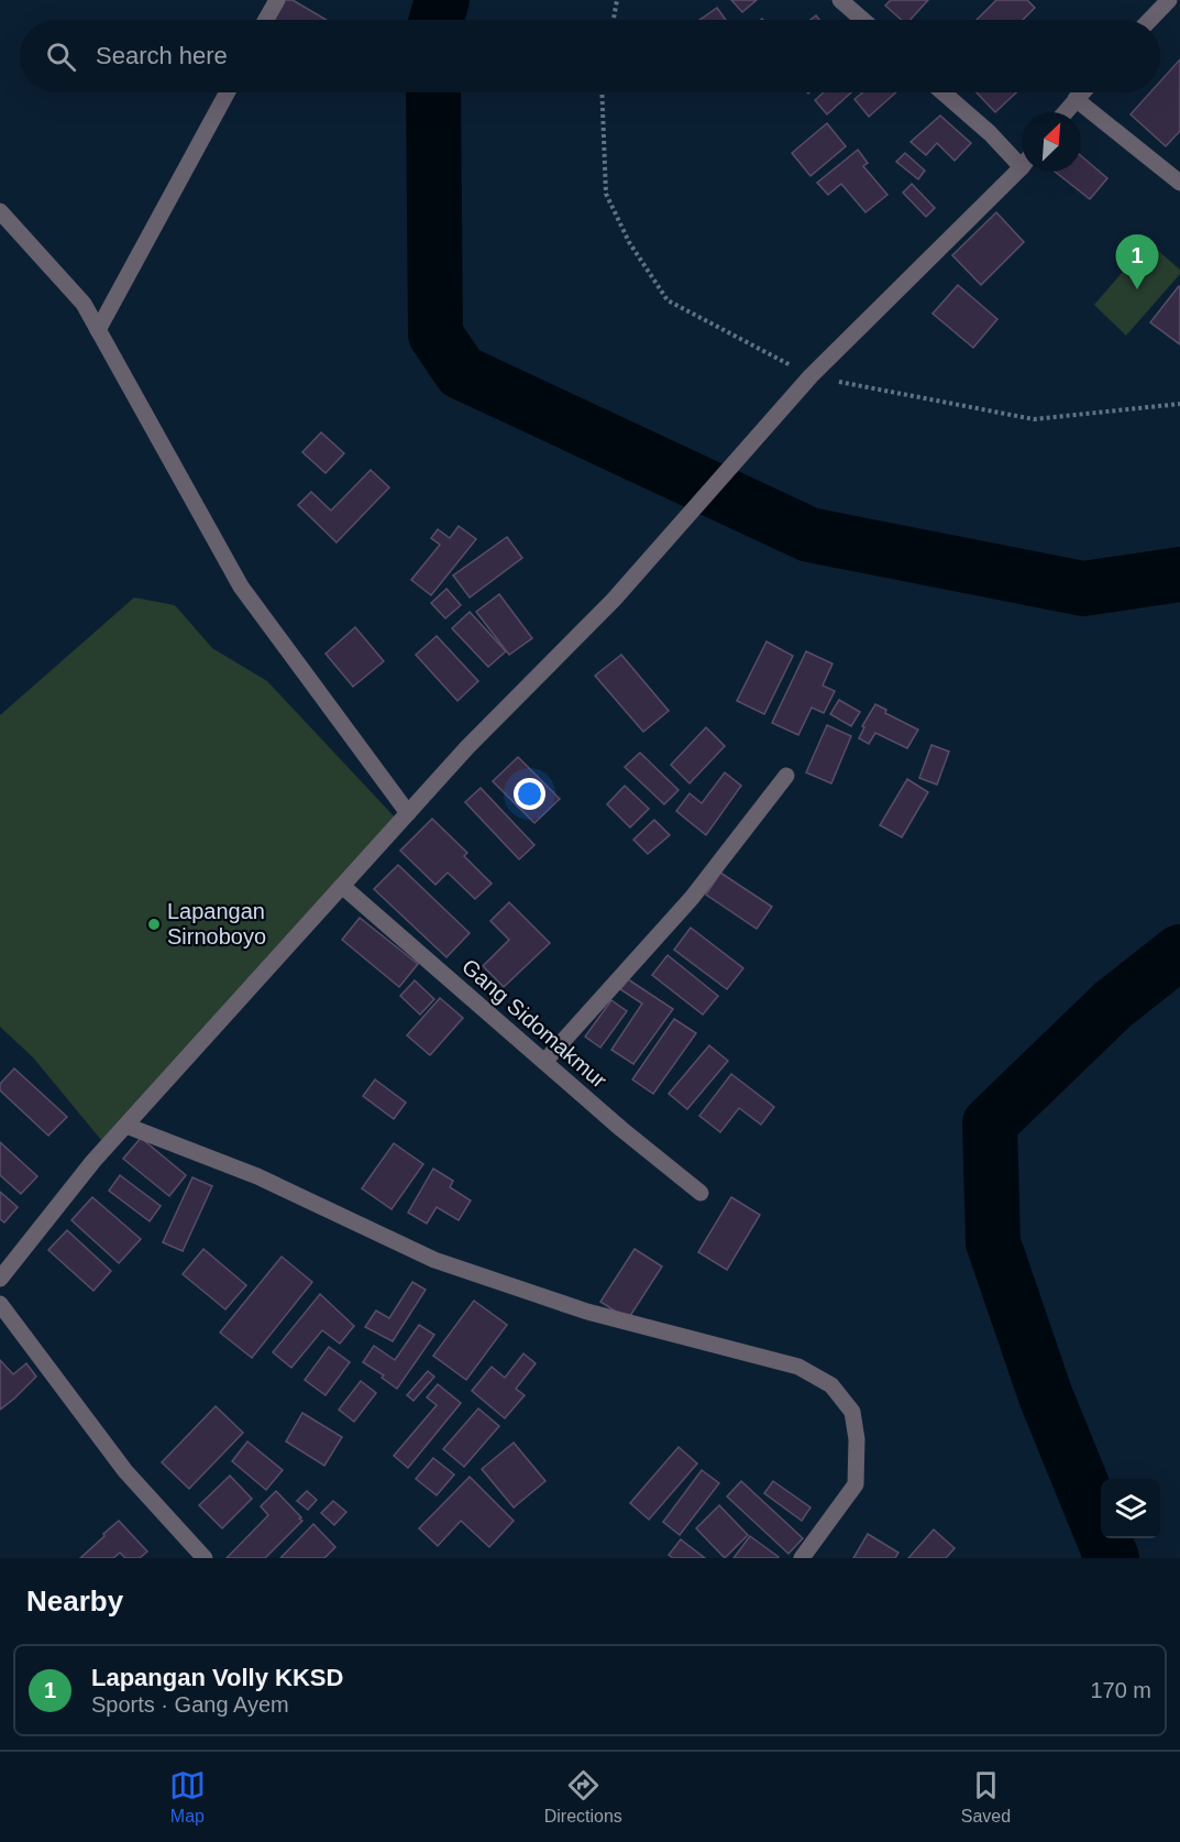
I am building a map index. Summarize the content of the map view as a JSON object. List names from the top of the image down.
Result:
{
  "streets": {
    "street": ["Gang Sidomakmur"]
  },
  "places": ["Lapangan Sirnoboyo"],
  "north": "top right",
  "page": {
    "search": "Search here",
    "pins": "1",
    "heading": "Nearby",
    "list": [
      {
        "mark": "1",
        "name": "Lapangan Volly KKSD",
        "note": "Sports · Gang Ayem",
        "value": "170 m"
      }
    ],
    "nav": ["Map", "Directions", "Saved"]
  }
}
